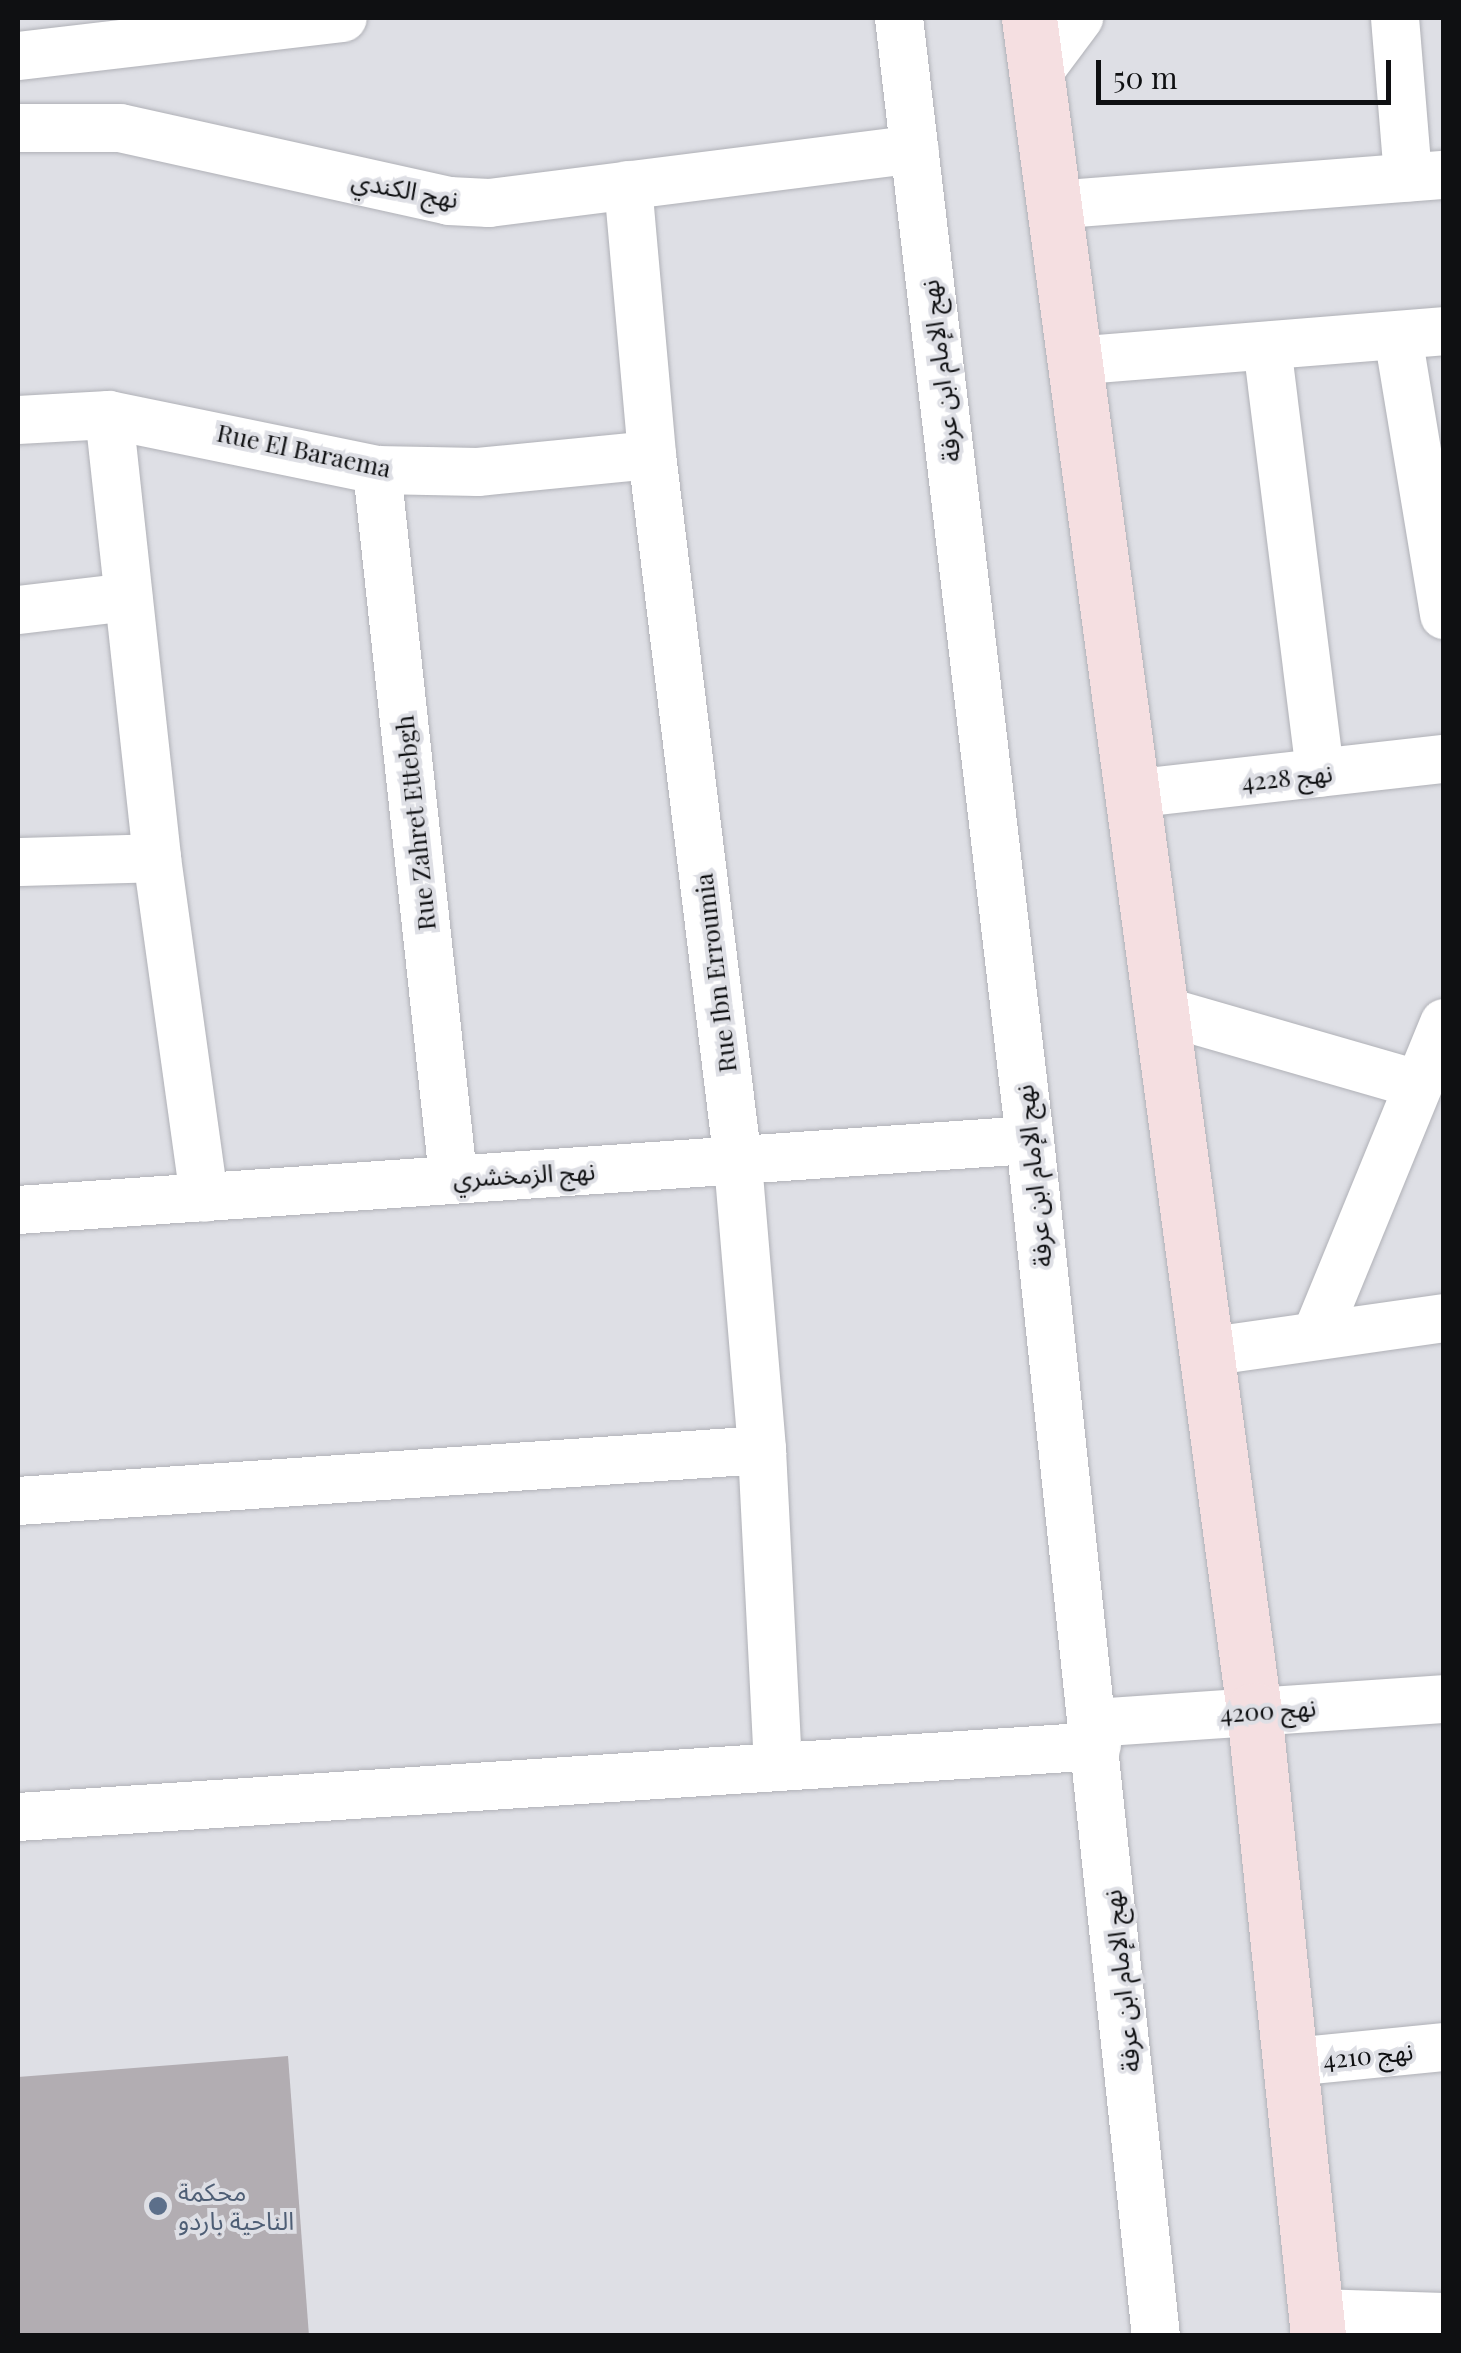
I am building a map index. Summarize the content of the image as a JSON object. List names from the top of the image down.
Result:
{
  "streets": {
    "street": [
      "نهج الكندي",
      "نهج الإمام ابن عرفة",
      "Rue El Baraema",
      "نهج 4228",
      "Rue Zahret Ettebgh",
      "Rue Ibn Erroumia",
      "نهج الزمخشري",
      "نهج 4200",
      "نهج 4210"
    ]
  },
  "crossings": [
    ["نهج الكندي", "نهج الإمام ابن عرفة"],
    ["نهج الكندي", "Rue Ibn Erroumia"],
    ["نهج الإمام ابن عرفة", "نهج الزمخشري"],
    ["نهج الإمام ابن عرفة", "نهج 4200"],
    ["Rue El Baraema", "Rue Zahret Ettebgh"],
    ["Rue El Baraema", "Rue Ibn Erroumia"],
    ["Rue Zahret Ettebgh", "نهج الزمخشري"],
    ["Rue Ibn Erroumia", "نهج الزمخشري"],
    ["Rue Ibn Erroumia", "نهج 4200"]
  ],
  "places": ["محكمة الناحية باردو"],
  "scale_bar": "50 m"
}
